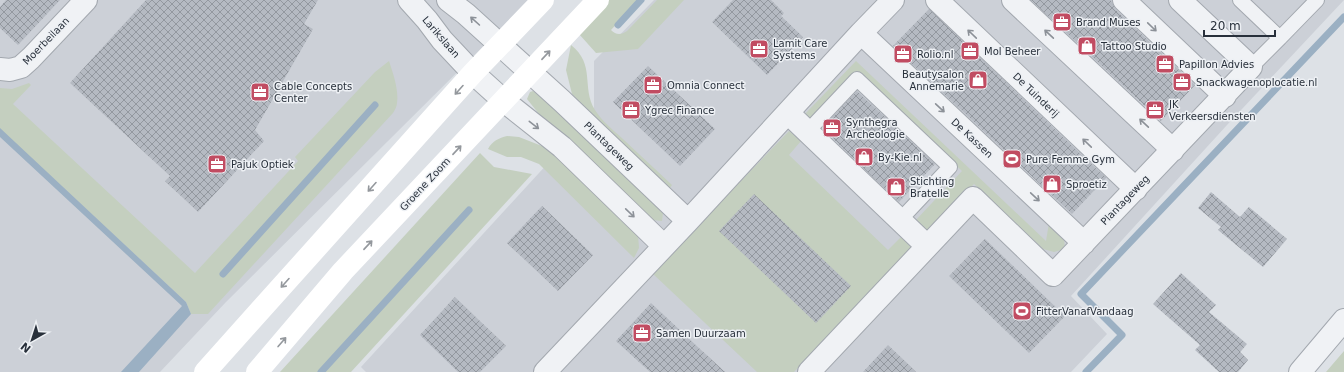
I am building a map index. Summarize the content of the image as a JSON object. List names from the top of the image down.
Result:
{
  "streets": {
    "main road": ["Groene Zoom"],
    "street": [
      "Larikslaan",
      "Moerbeilaan",
      "De Tuinderij",
      "De Kassen",
      "Plantageweg"
    ]
  },
  "crossings": [
    ["Larikslaan", "Groene Zoom"],
    ["De Tuinderij", "Plantageweg"],
    ["De Kassen", "Plantageweg"],
    ["Plantageweg", "Groene Zoom"]
  ],
  "places": {
    "office": [
      "Brand Muses",
      "Lamit Care Systems",
      "Mol Beheer",
      "Rolio.nl",
      "Papillon Advies",
      "Snackwagenoplocatie.nl",
      "Omnia Connect",
      "Cable Concepts Center",
      "Ygrec Finance",
      "JK Verkeersdiensten",
      "Synthegra Archeologie",
      "Pajuk Optiek",
      "Samen Duurzaam"
    ],
    "shop": [
      "Tattoo Studio",
      "Beautysalon Annemarie",
      "By-Kie.nl",
      "Sproetiz",
      "Stichting Bratelle"
    ],
    "sports": ["Pure Femme Gym", "FitterVanafVandaag"]
  },
  "scale_bar": "20 m",
  "north": "bottom left"
}
